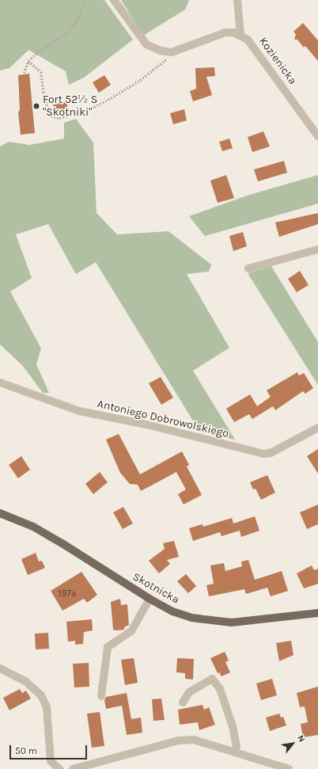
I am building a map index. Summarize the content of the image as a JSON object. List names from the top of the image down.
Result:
{
  "streets": {
    "main road": ["Skotnicka"],
    "street": ["Kozienicka", "Antoniego Dobrowolskiego"]
  },
  "places": ["Fort 52½ S \"Skotniki\""],
  "house_numbers": ["197a"],
  "scale_bar": "50 m",
  "north": "top right"
}
